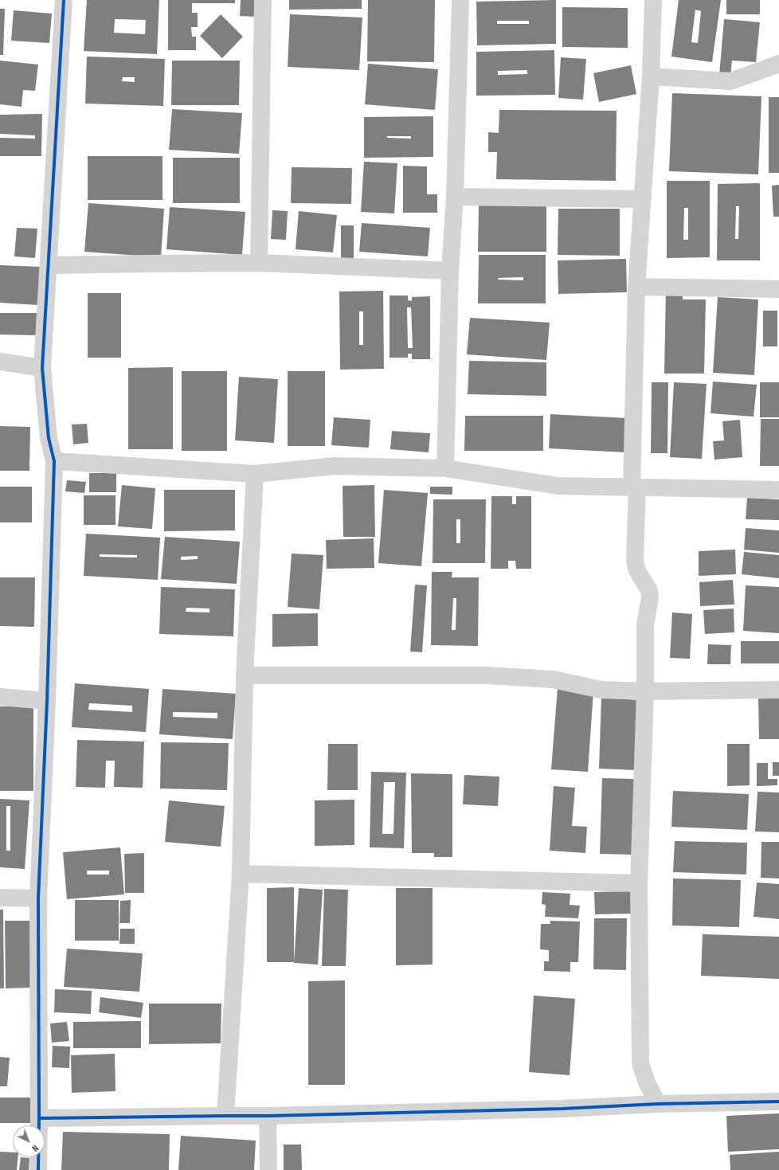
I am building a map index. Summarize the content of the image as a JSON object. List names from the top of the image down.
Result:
{
  "north": "bottom right"
}
